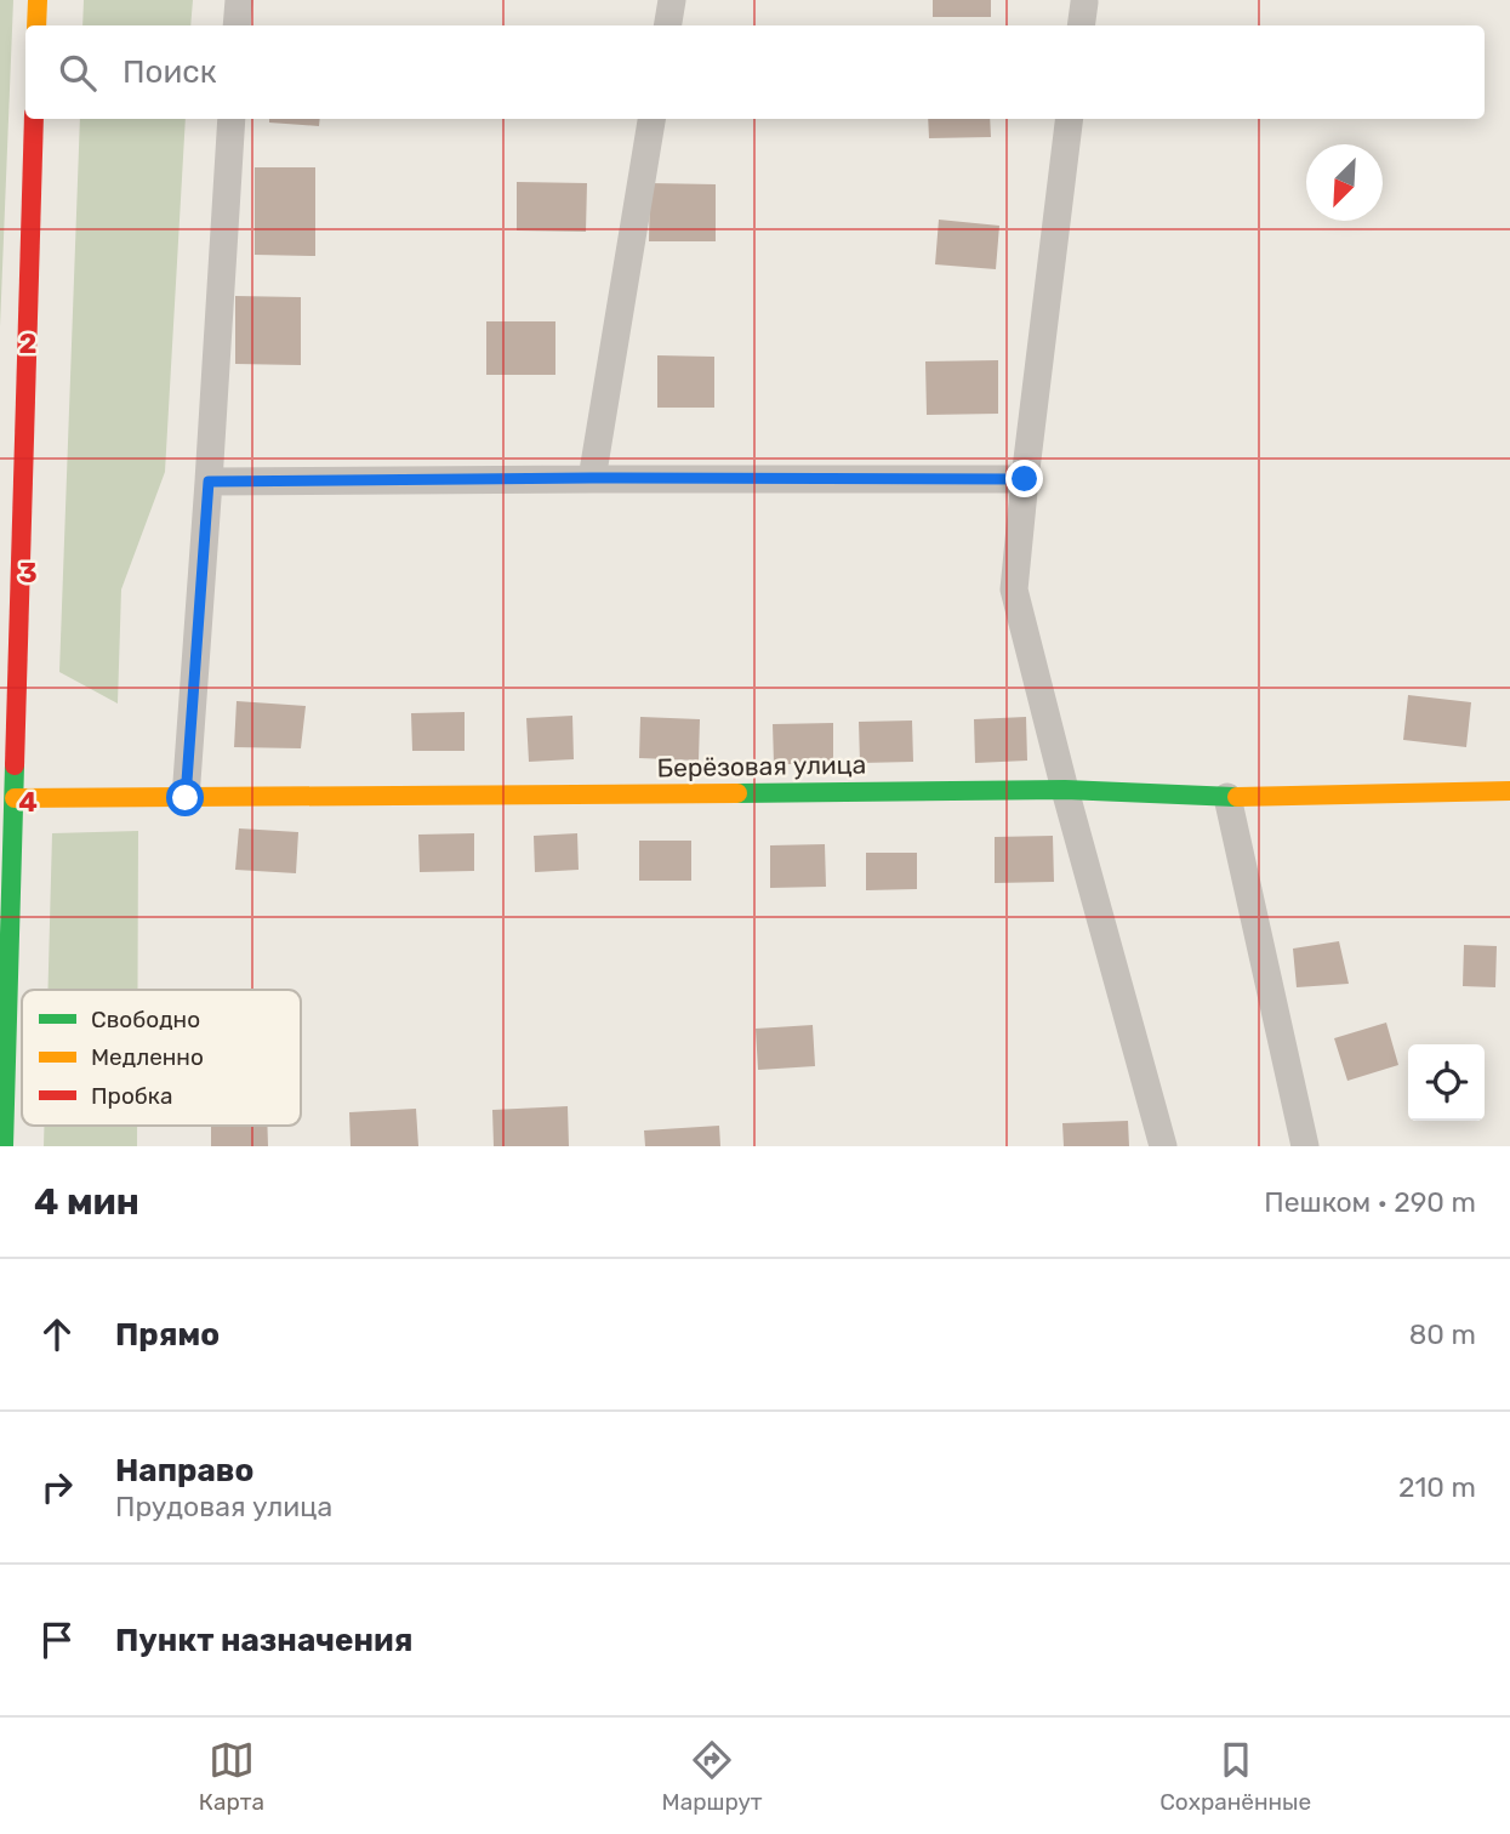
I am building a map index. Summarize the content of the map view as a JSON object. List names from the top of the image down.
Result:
{
  "streets": {
    "street": ["Берёзовая улица"]
  },
  "legend": ["Свободно", "Медленно", "Пробка"],
  "north": "bottom left",
  "page": {
    "search": "Поиск",
    "heading": ["4 мин", "Пешком · 290 m"],
    "list": [
      ["Прямо", "80 m"],
      ["Направо", "Прудовая улица", "210 m"],
      "Пункт назначения"
    ],
    "nav": ["Карта", "Маршрут", "Сохранённые"]
  },
  "grid": {
    "rows": ["2", "3", "4"]
  }
}
